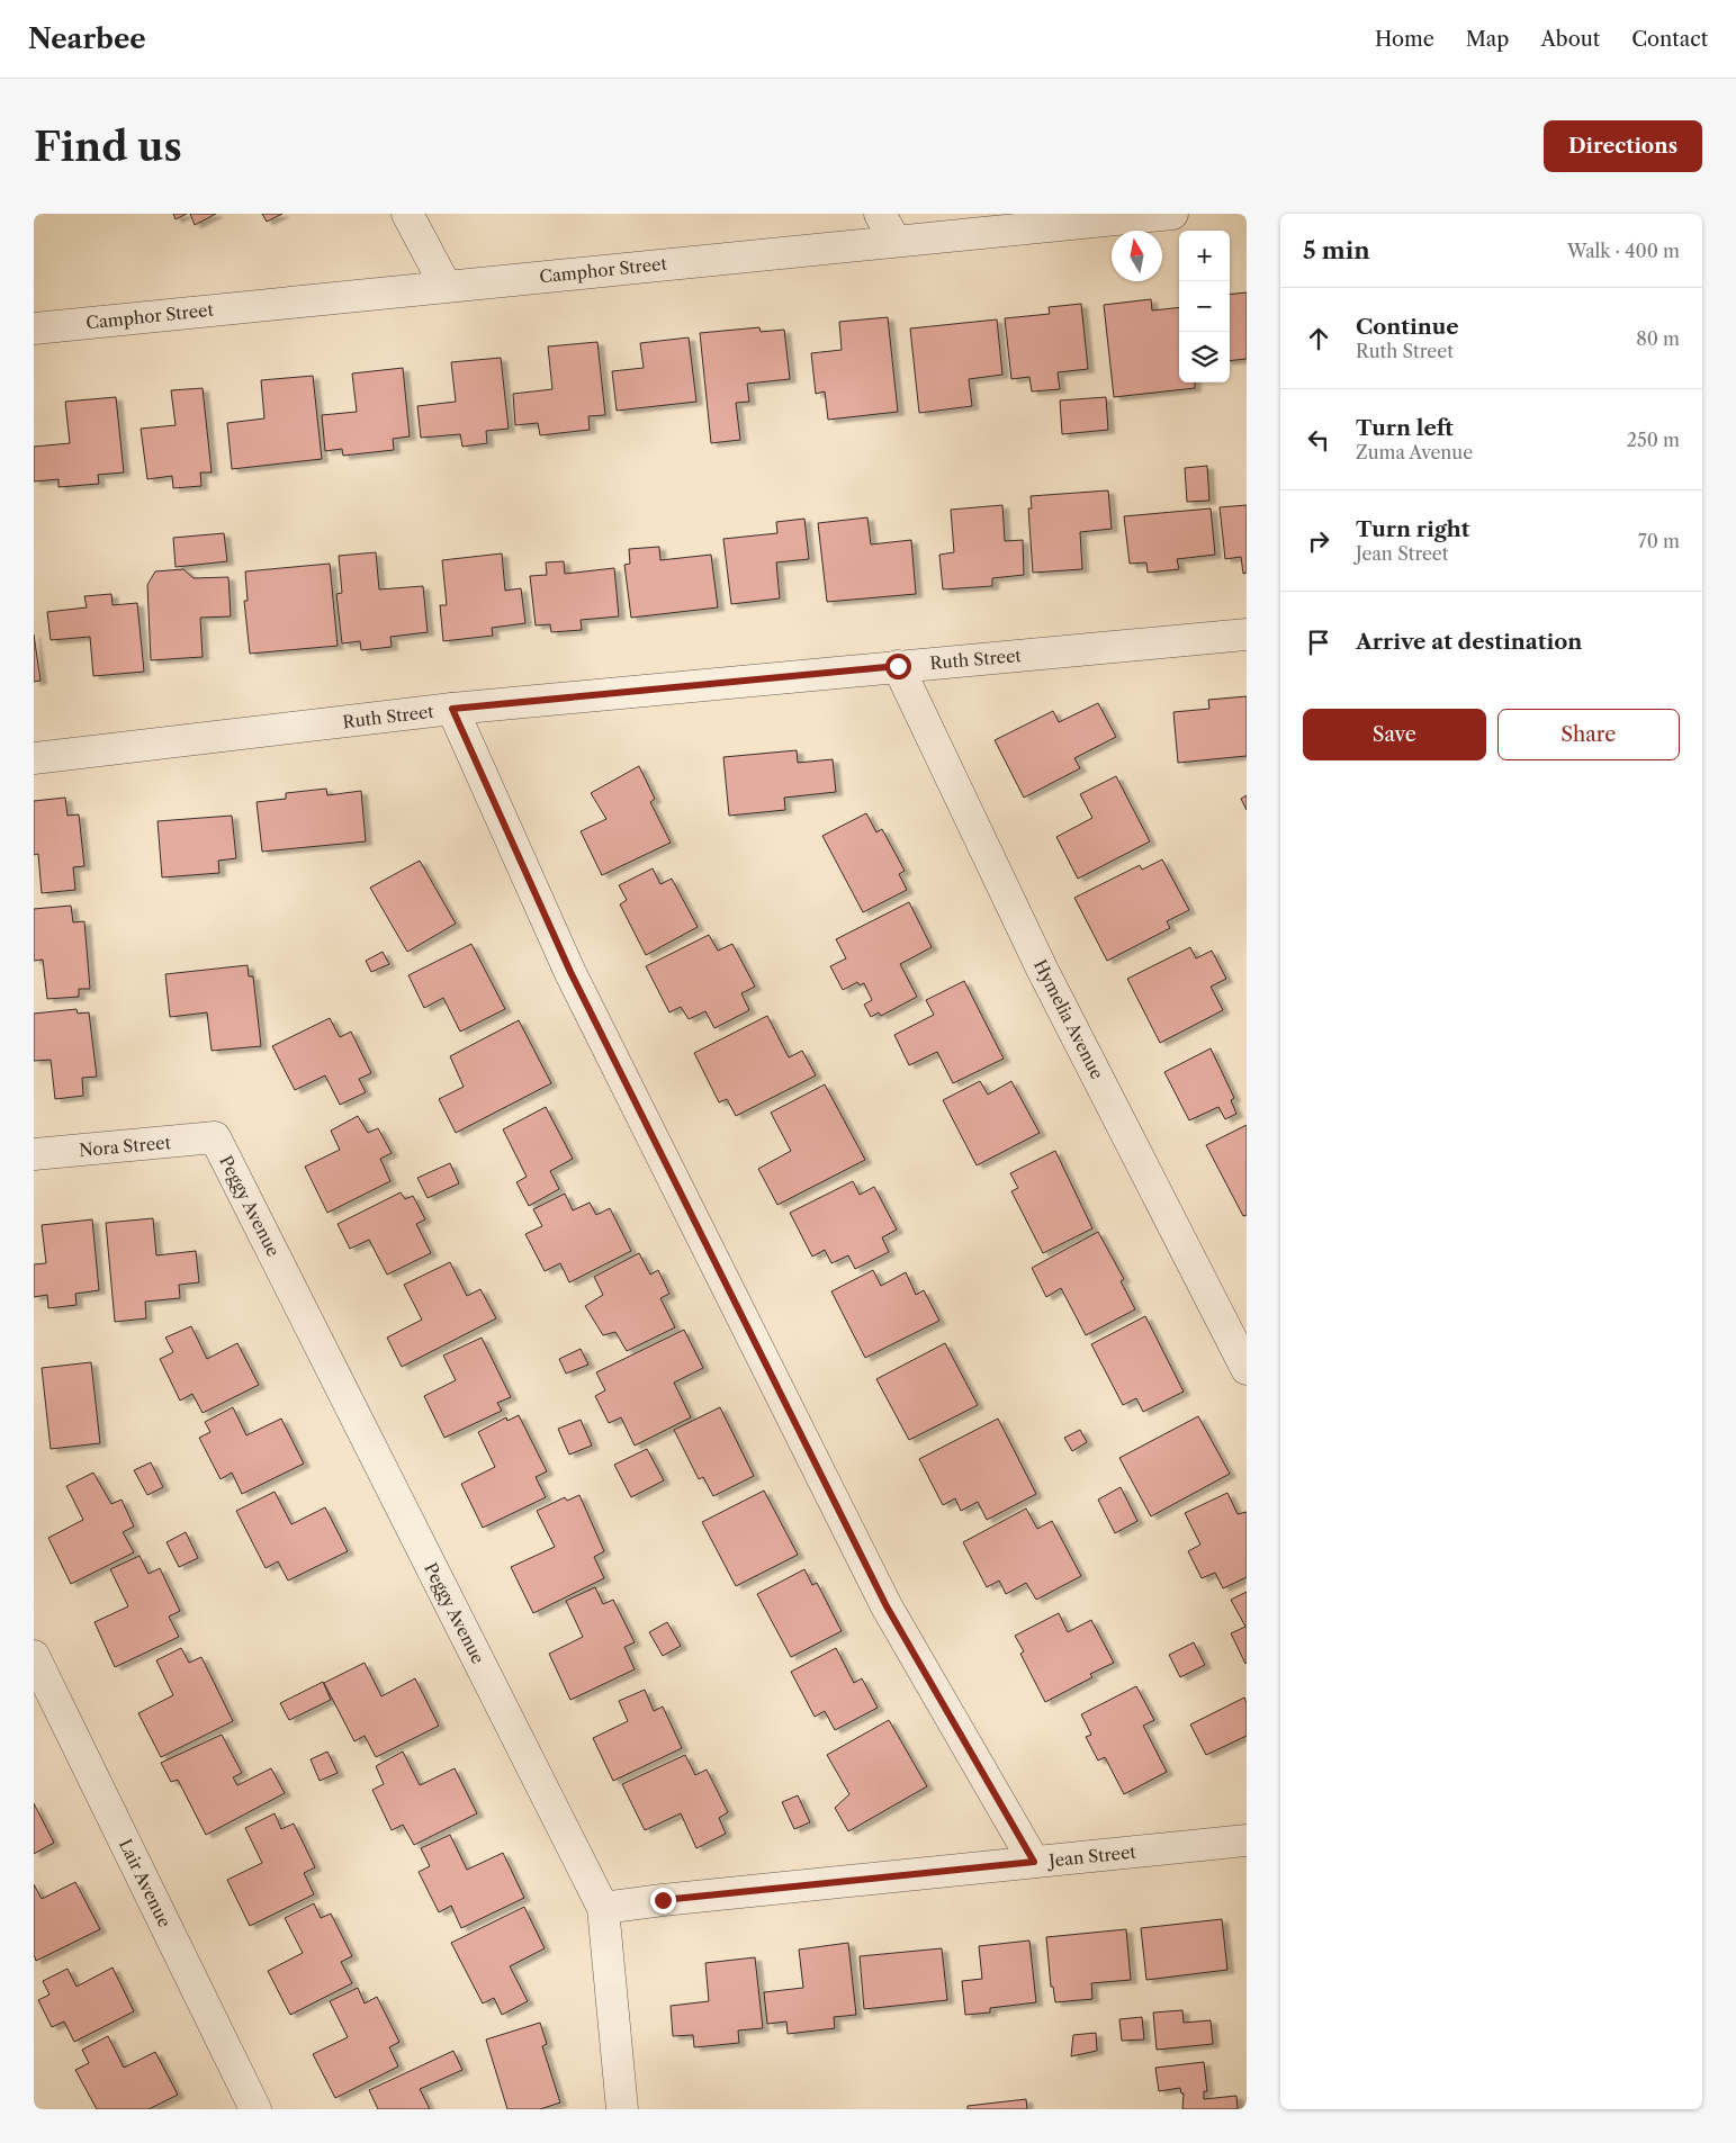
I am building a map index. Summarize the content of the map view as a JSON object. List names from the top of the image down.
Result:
{
  "streets": {
    "street": [
      "Camphor Street",
      "Ruth Street",
      "Hymelia Avenue",
      "Nora Street",
      "Peggy Avenue",
      "Jean Street",
      "Lair Avenue"
    ]
  },
  "crossings": [
    ["Ruth Street", "Hymelia Avenue"],
    ["Nora Street", "Peggy Avenue"],
    ["Peggy Avenue", "Jean Street"]
  ],
  "north": "top",
  "page": {
    "header": "Nearbee",
    "nav": [
      "Home",
      "Map",
      "About",
      "Contact"
    ],
    "buttons": [
      "Directions",
      ["Save", "Share"]
    ],
    "title": "Find us",
    "heading": ["5 min", "Walk · 400 m"],
    "map_buttons": ["+", "−"],
    "list": [
      ["Continue", "Ruth Street", "80 m"],
      ["Turn left", "Zuma Avenue", "250 m"],
      ["Turn right", "Jean Street", "70 m"],
      "Arrive at destination"
    ]
  }
}
